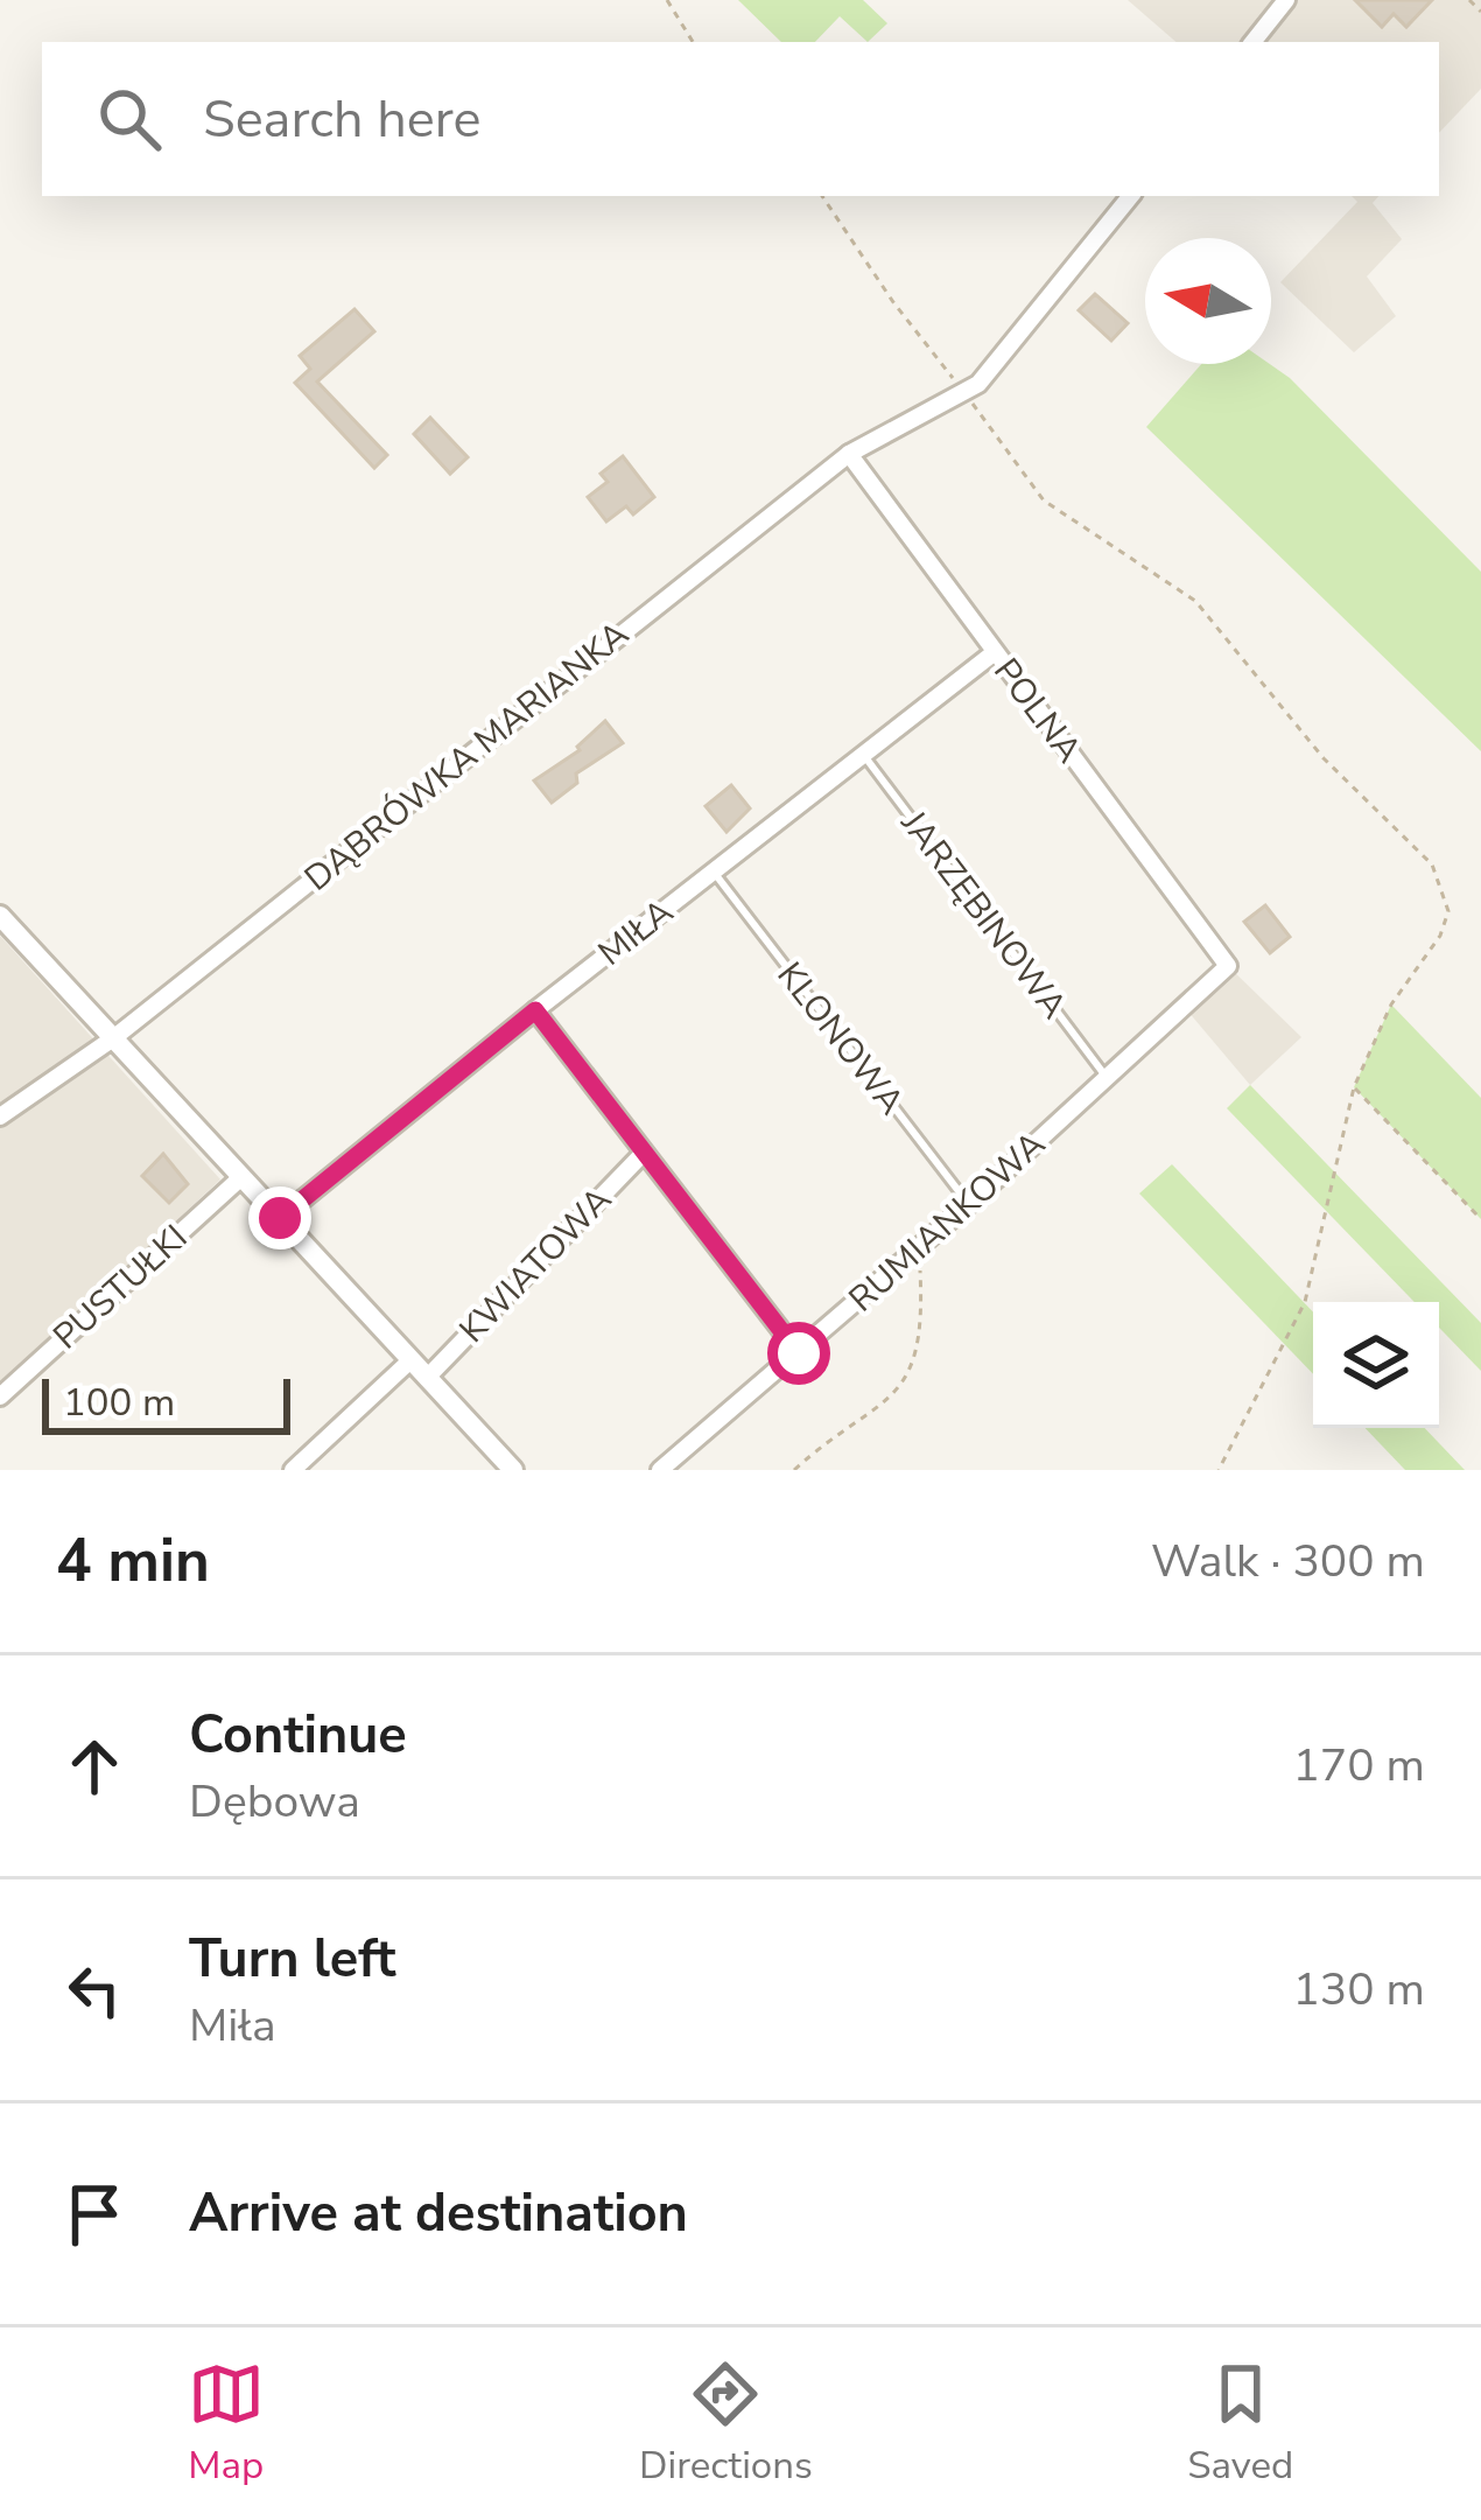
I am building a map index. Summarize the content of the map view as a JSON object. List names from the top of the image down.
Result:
{
  "streets": {
    "street": [
      "POLNA",
      "DĄBRÓWKA MARIANKA",
      "MIŁA",
      "RUMIANKOWA",
      "KWIATOWA",
      "PUSTUŁKI"
    ],
    "lane": ["JARZĘBINOWA", "KLONOWA"]
  },
  "crossings": [
    ["POLNA", "DĄBRÓWKA MARIANKA"],
    ["POLNA", "MIŁA"],
    ["POLNA", "RUMIANKOWA"],
    ["JARZĘBINOWA", "MIŁA"],
    ["JARZĘBINOWA", "RUMIANKOWA"],
    ["MIŁA", "KLONOWA"],
    ["KLONOWA", "RUMIANKOWA"]
  ],
  "scale_bar": "100 m",
  "north": "left",
  "page": {
    "search": "Search here",
    "scale": "100 m",
    "heading": ["4 min", "Walk · 300 m"],
    "list": [
      ["Continue", "Dębowa", "170 m"],
      ["Turn left", "Miła", "130 m"],
      "Arrive at destination"
    ],
    "nav": ["Map", "Directions", "Saved"]
  }
}
